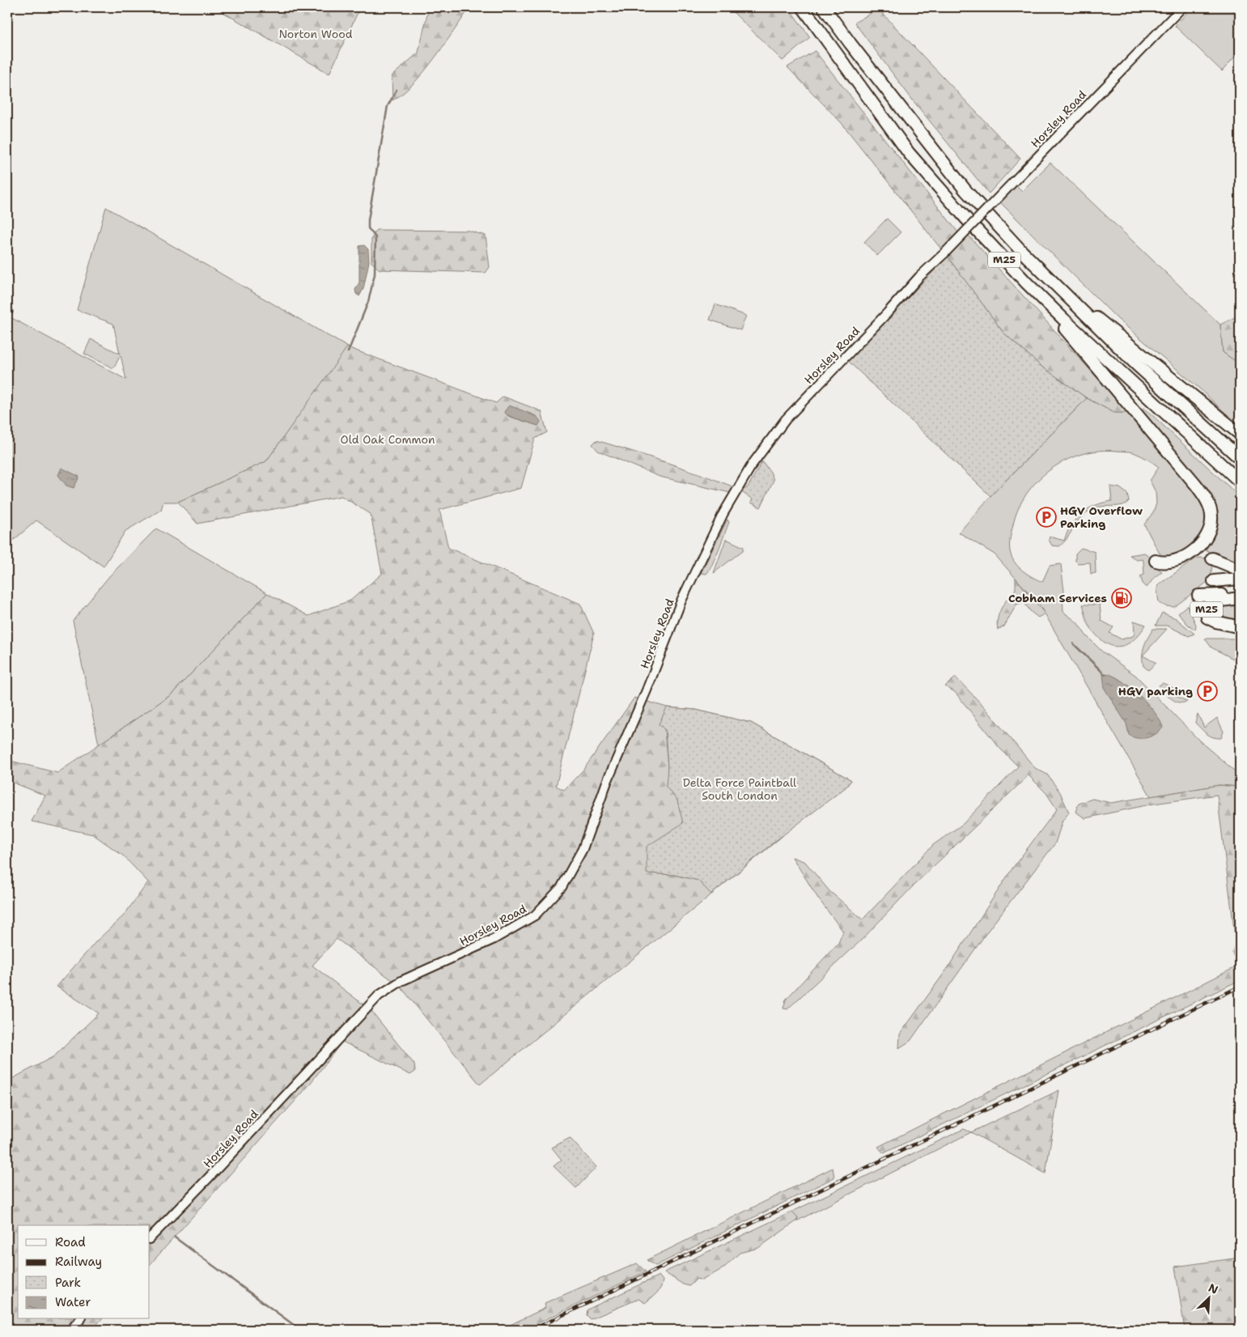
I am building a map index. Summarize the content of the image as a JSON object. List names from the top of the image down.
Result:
{
  "streets": {
    "highway": ["M25"],
    "street": ["Horsley Road"]
  },
  "parks": ["Norton Wood", "Old Oak Common", "Delta Force Paintball South London"],
  "places": {
    "parking": ["HGV Overflow Parking", "HGV parking"],
    "fuel station": ["Cobham Services"]
  },
  "legend": [
    "Road",
    "Railway",
    "Park",
    "Water"
  ],
  "north": "top right"
}
